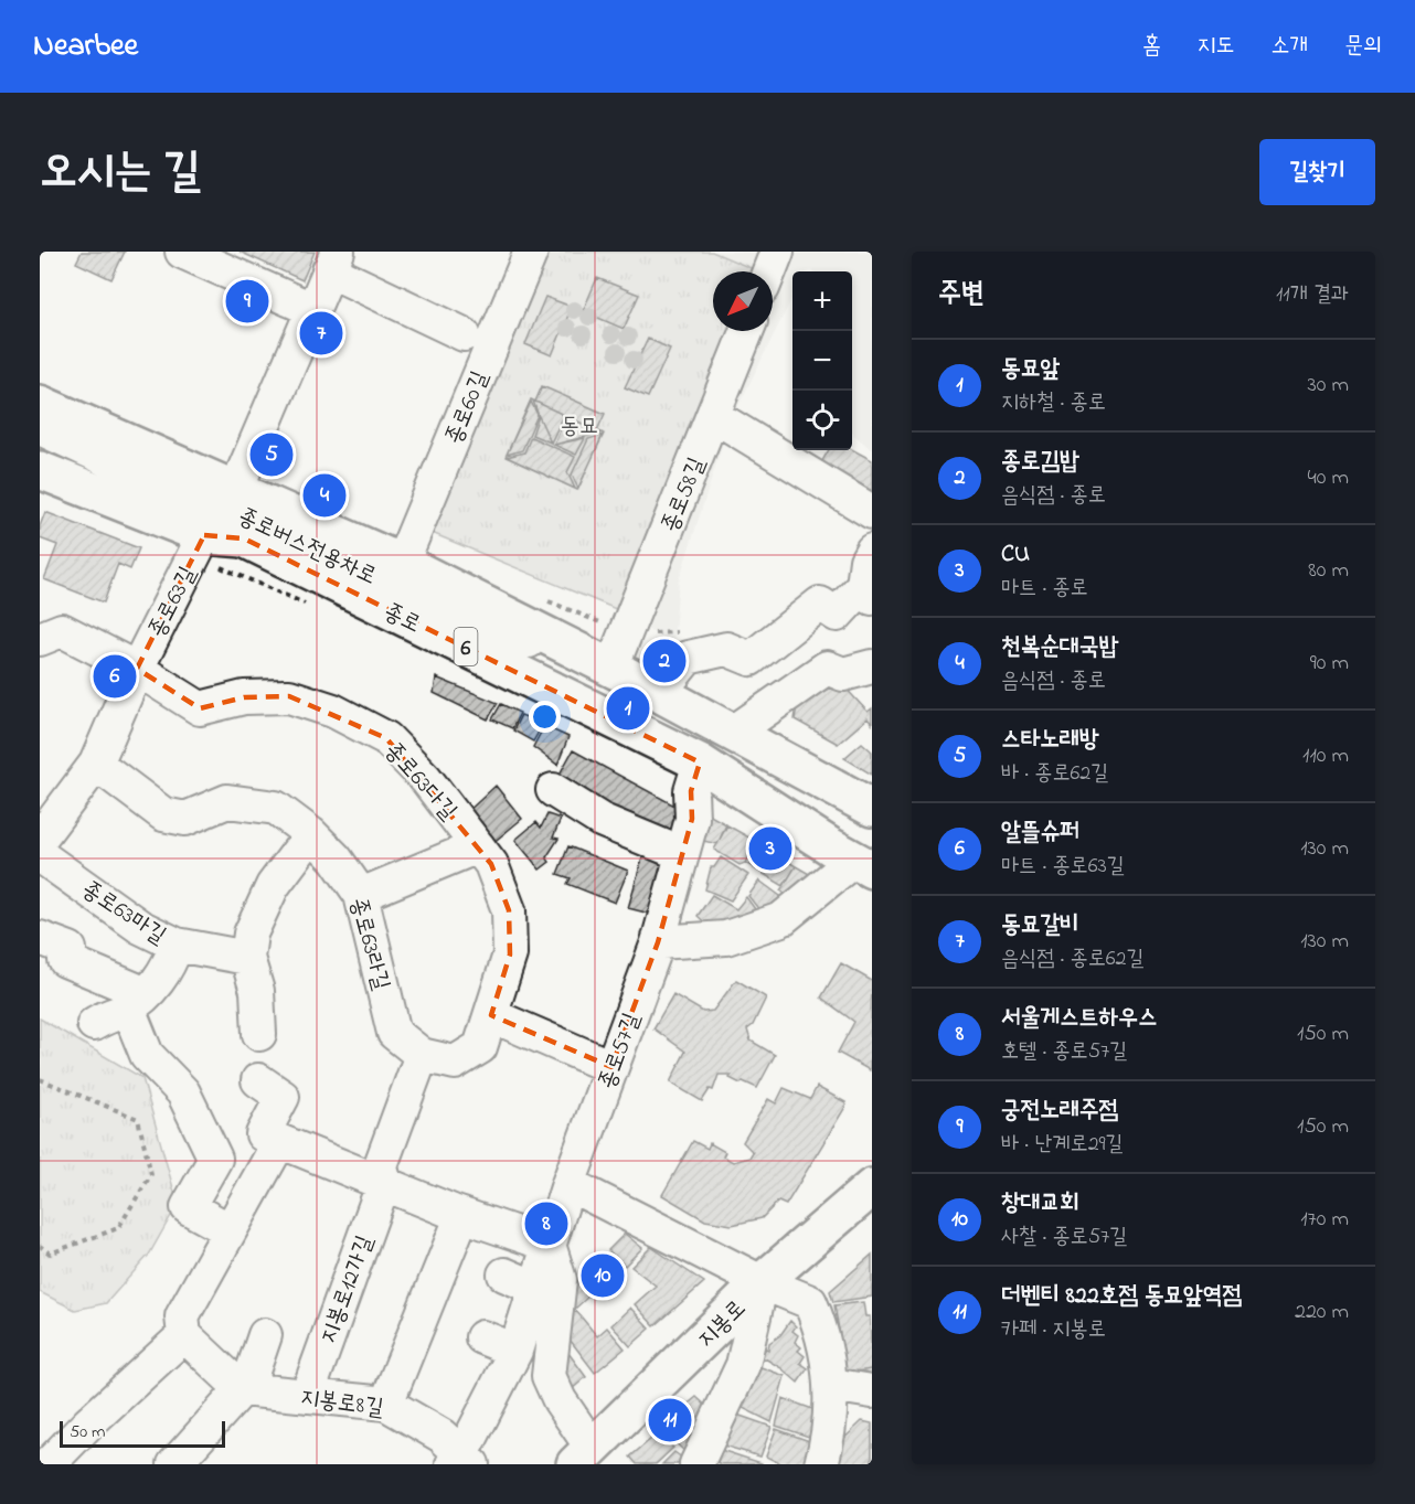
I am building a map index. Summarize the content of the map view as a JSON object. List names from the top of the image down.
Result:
{
  "streets": {
    "main road": ["종로", "6", "지봉로"],
    "street": [
      "종로60길",
      "종로58길",
      "종로버스전용차로",
      "종로63길",
      "종로63다길",
      "종로63마길",
      "종로63라길",
      "종로57길",
      "지봉로12가길",
      "지봉로8길"
    ]
  },
  "crossings": [
    ["종로60길", "종로"],
    ["종로58길", "종로버스전용차로"],
    ["종로58길", "종로"],
    ["종로버스전용차로", "종로"],
    ["종로63길", "종로"],
    ["종로63길", "종로63다길"],
    ["종로63길", "종로63라길"],
    ["종로", "종로57길"],
    ["종로63다길", "종로63라길"],
    ["종로57길", "지봉로8길"],
    ["지봉로12가길", "지봉로8길"]
  ],
  "parks": ["동묘"],
  "scale_bar": "50 m",
  "north": "bottom left",
  "page": {
    "header": "Nearbee",
    "nav": [
      "홈",
      "지도",
      "소개",
      "문의"
    ],
    "title": "오시는 길",
    "buttons": "길찾기",
    "heading": ["주변", "11개 결과"],
    "map_buttons": ["+", "−"],
    "pins": [
      "9",
      "7",
      "5",
      "4",
      "2",
      "6",
      "1",
      "3",
      "8",
      "10",
      "11"
    ],
    "list": [
      {
        "mark": "1",
        "name": "동묘앞",
        "note": "지하철 · 종로",
        "value": "30 m"
      },
      {
        "mark": "2",
        "name": "종로김밥",
        "note": "음식점 · 종로",
        "value": "40 m"
      },
      {
        "mark": "3",
        "name": "CU",
        "note": "마트 · 종로",
        "value": "80 m"
      },
      {
        "mark": "4",
        "name": "천복순대국밥",
        "note": "음식점 · 종로",
        "value": "90 m"
      },
      {
        "mark": "5",
        "name": "스타노래방",
        "note": "바 · 종로62길",
        "value": "110 m"
      },
      {
        "mark": "6",
        "name": "알뜰슈퍼",
        "note": "마트 · 종로63길",
        "value": "130 m"
      },
      {
        "mark": "7",
        "name": "동묘갈비",
        "note": "음식점 · 종로62길",
        "value": "130 m"
      },
      {
        "mark": "8",
        "name": "서울게스트하우스",
        "note": "호텔 · 종로57길",
        "value": "150 m"
      },
      {
        "mark": "9",
        "name": "궁전노래주점",
        "note": "바 · 난계로29길",
        "value": "150 m"
      },
      {
        "mark": "10",
        "name": "창대교회",
        "note": "사찰 · 종로57길",
        "value": "170 m"
      },
      {
        "mark": "11",
        "name": "더벤티 822호점 동묘앞역점",
        "note": "카페 · 지봉로",
        "value": "220 m"
      }
    ],
    "scale": "50 m"
  }
}
